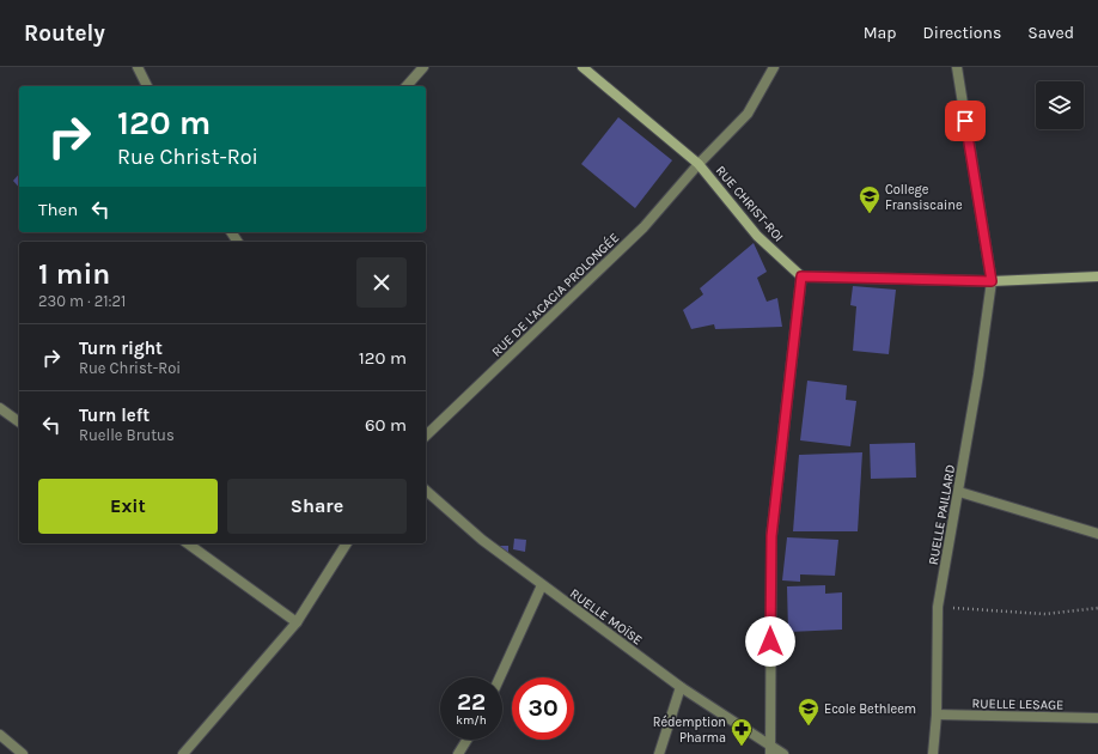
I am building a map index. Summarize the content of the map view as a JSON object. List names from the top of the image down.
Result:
{
  "streets": {
    "street": [
      "RUE CHRIST-ROI",
      "RUE DE L'ACACIA PROLONGÉE",
      "RUELLE PAILLARD",
      "RUELLE MOÏSE",
      "RUELLE LESAGE"
    ]
  },
  "crossings": [
    ["RUE CHRIST-ROI", "RUE DE L'ACACIA PROLONGÉE"],
    ["RUELLE PAILLARD", "RUELLE LESAGE"]
  ],
  "places": {
    "school or university": ["College Fransiscaine", "Ecole Bethleem"],
    "pharmacy": ["Rédemption Pharma"]
  },
  "page": {
    "header": "Routely",
    "nav": ["Map", "Directions", "Saved"],
    "turn": ["120 m", "Rue Christ-Roi"],
    "then": "Then",
    "heading": ["1 min", "230 m · 21:21"],
    "list": [
      {
        "name": "Turn right",
        "note": "Rue Christ-Roi",
        "value": "120 m"
      },
      {
        "name": "Turn left",
        "note": "Ruelle Brutus",
        "value": "60 m"
      }
    ],
    "buttons": ["Exit", "Share"],
    "speed": "22 km/h",
    "limit": "30"
  }
}
